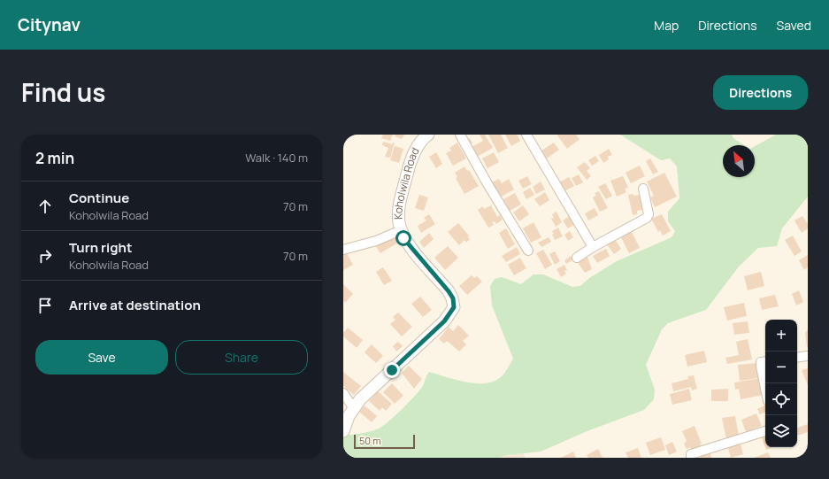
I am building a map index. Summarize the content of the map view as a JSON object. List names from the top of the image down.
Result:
{
  "streets": {
    "street": ["Koholwila Road"]
  },
  "scale_bar": "50 m",
  "north": "top left",
  "page": {
    "header": "Citynav",
    "nav": ["Map", "Directions", "Saved"],
    "title": "Find us",
    "buttons": [
      "Directions",
      ["Save", "Share"]
    ],
    "heading": ["2 min", "Walk · 140 m"],
    "list": [
      ["Continue", "Koholwila Road", "70 m"],
      ["Turn right", "Koholwila Road", "70 m"],
      "Arrive at destination"
    ],
    "map_buttons": ["+", "−"],
    "scale": "50 m"
  }
}
